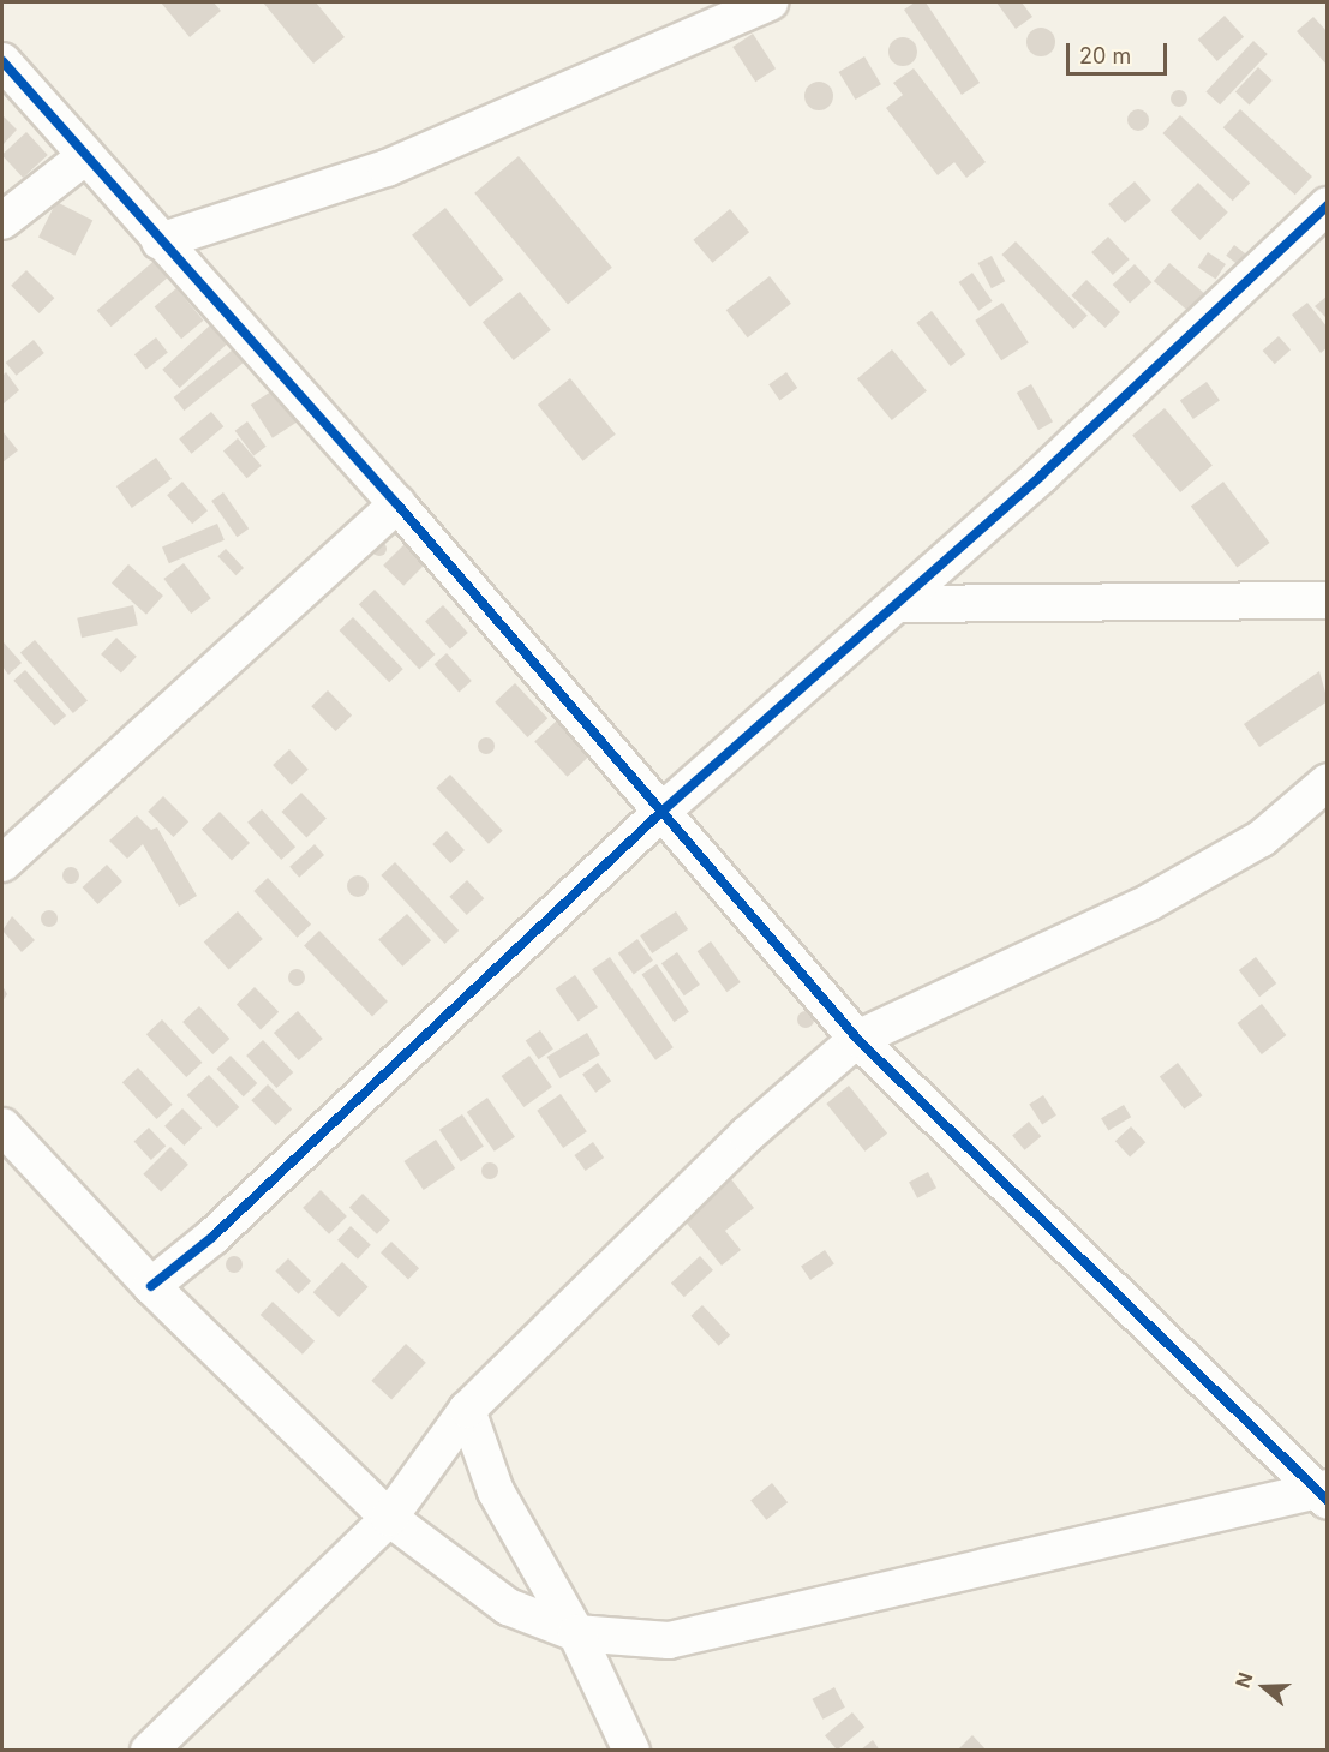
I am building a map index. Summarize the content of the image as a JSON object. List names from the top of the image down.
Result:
{
  "scale_bar": "20 m",
  "north": "left"
}
